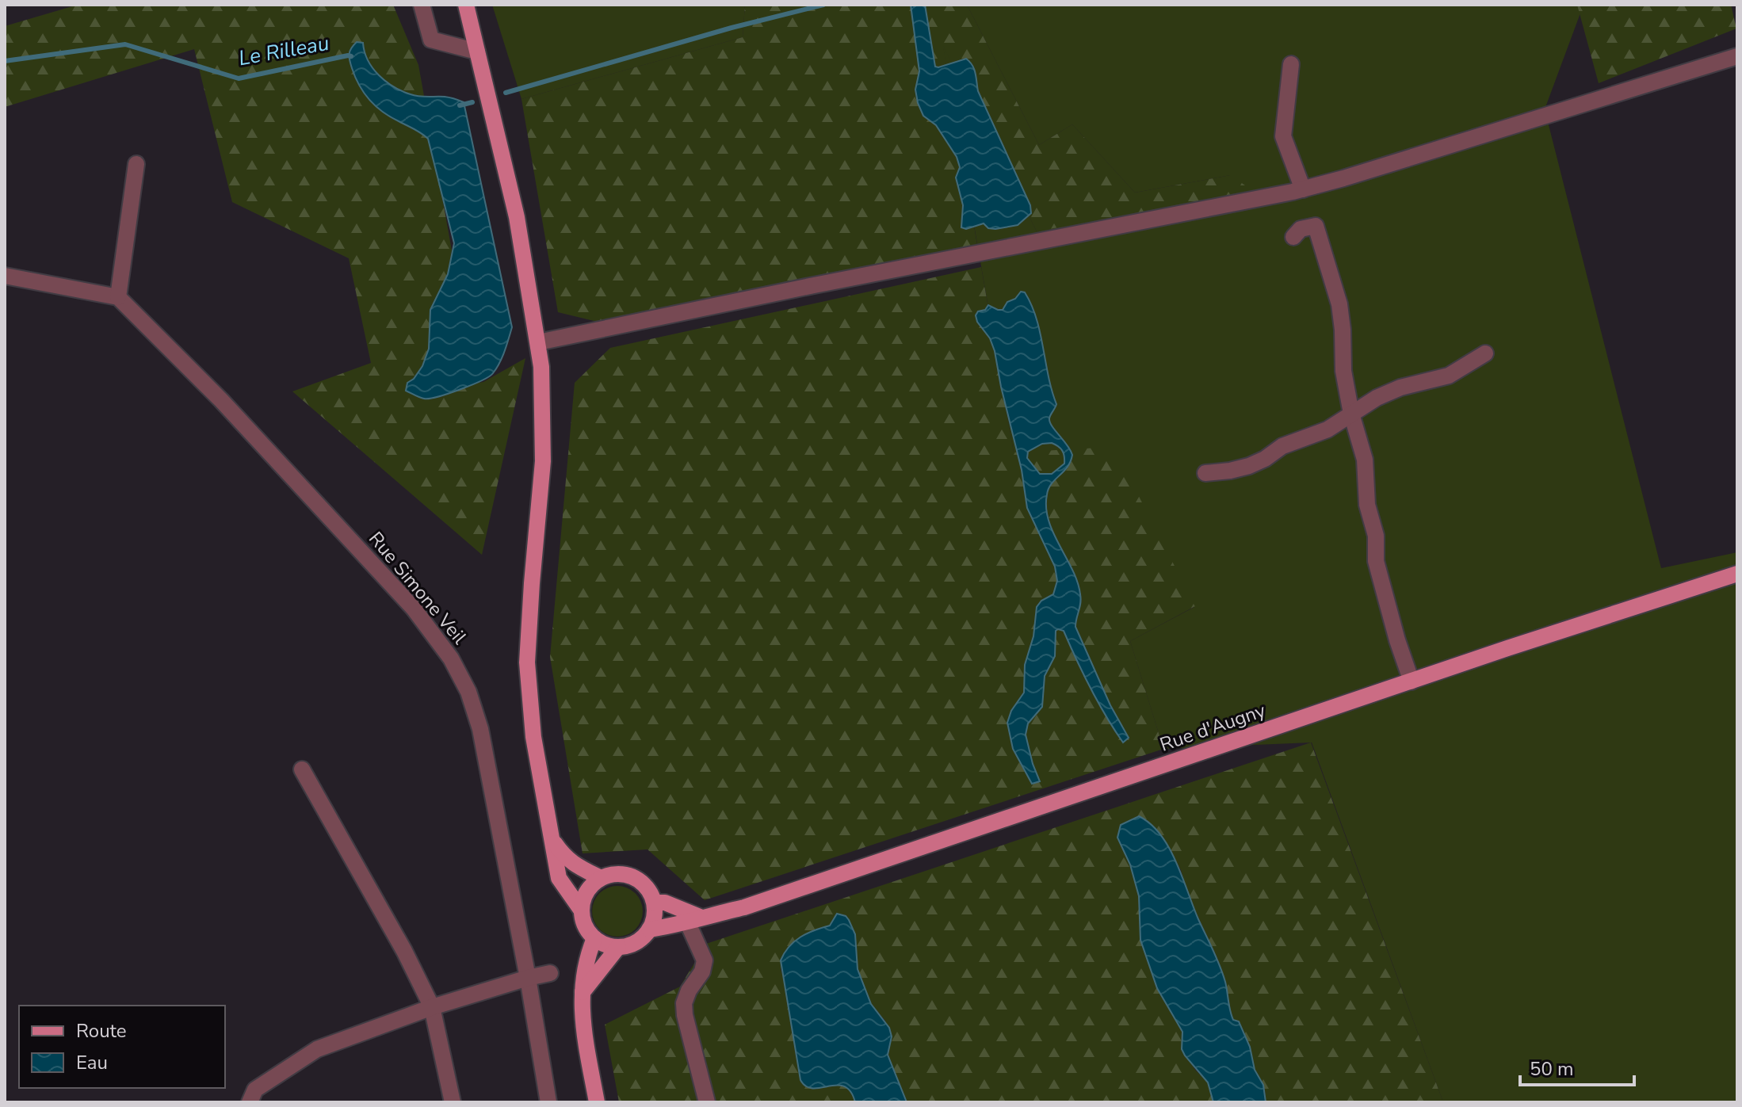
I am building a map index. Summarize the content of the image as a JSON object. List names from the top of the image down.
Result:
{
  "streets": {
    "main road": ["Rue d'Augny"],
    "street": ["Rue Simone Veil"]
  },
  "water": ["Le Rilleau"],
  "legend": ["Route", "Eau"],
  "scale_bar": "50 m"
}
